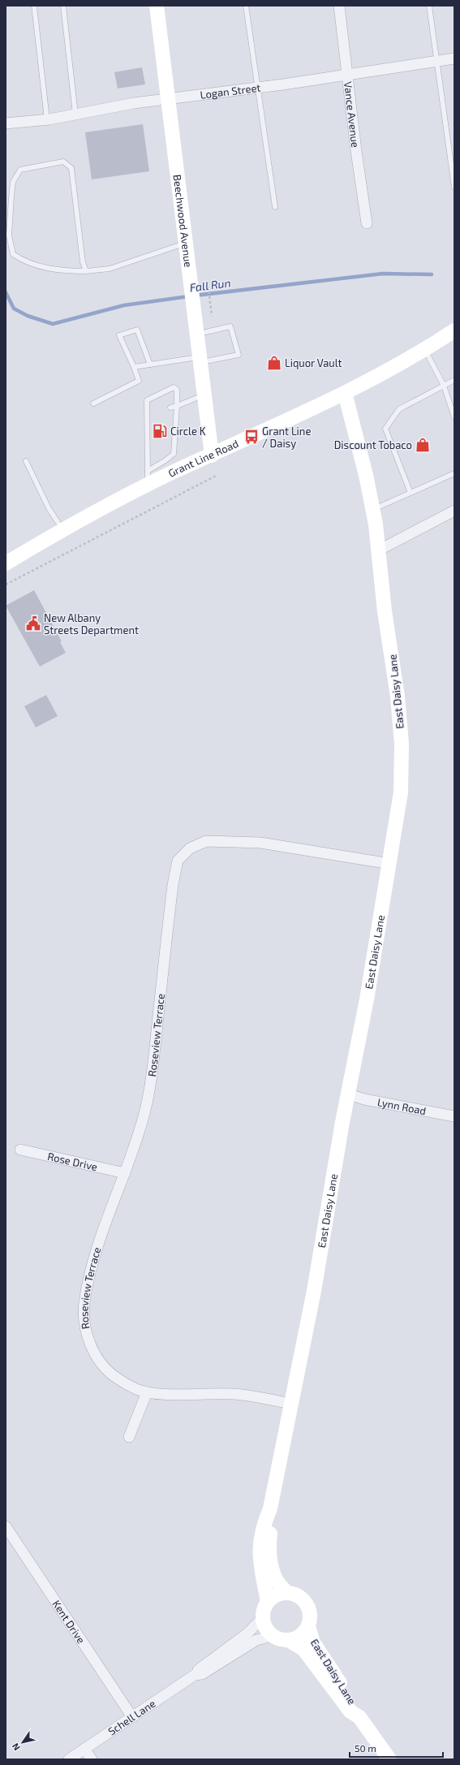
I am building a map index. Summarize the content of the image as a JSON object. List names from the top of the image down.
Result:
{
  "streets": {
    "street": [
      "Logan Street",
      "Vance Avenue",
      "Beechwood Avenue",
      "Grant Line Road",
      "East Daisy Lane",
      "Roseview Terrace",
      "Lynn Road",
      "Rose Drive",
      "Kent Drive",
      "Schell Lane"
    ]
  },
  "crossings": [
    ["Logan Street", "Vance Avenue"],
    ["Logan Street", "Beechwood Avenue"],
    ["Beechwood Avenue", "Grant Line Road"],
    ["Grant Line Road", "East Daisy Lane"],
    ["East Daisy Lane", "Roseview Terrace"],
    ["East Daisy Lane", "Lynn Road"],
    ["East Daisy Lane", "Schell Lane"],
    ["Roseview Terrace", "Rose Drive"],
    ["Kent Drive", "Schell Lane"]
  ],
  "water": ["Fall Run"],
  "places": {
    "shop": ["Liquor Vault", "Discount Tobaco"],
    "fuel station": ["Circle K"],
    "bus stop": ["Grant Line / Daisy"],
    "public building": ["New Albany Streets Department"]
  },
  "scale_bar": "50 m",
  "north": "bottom left"
}
